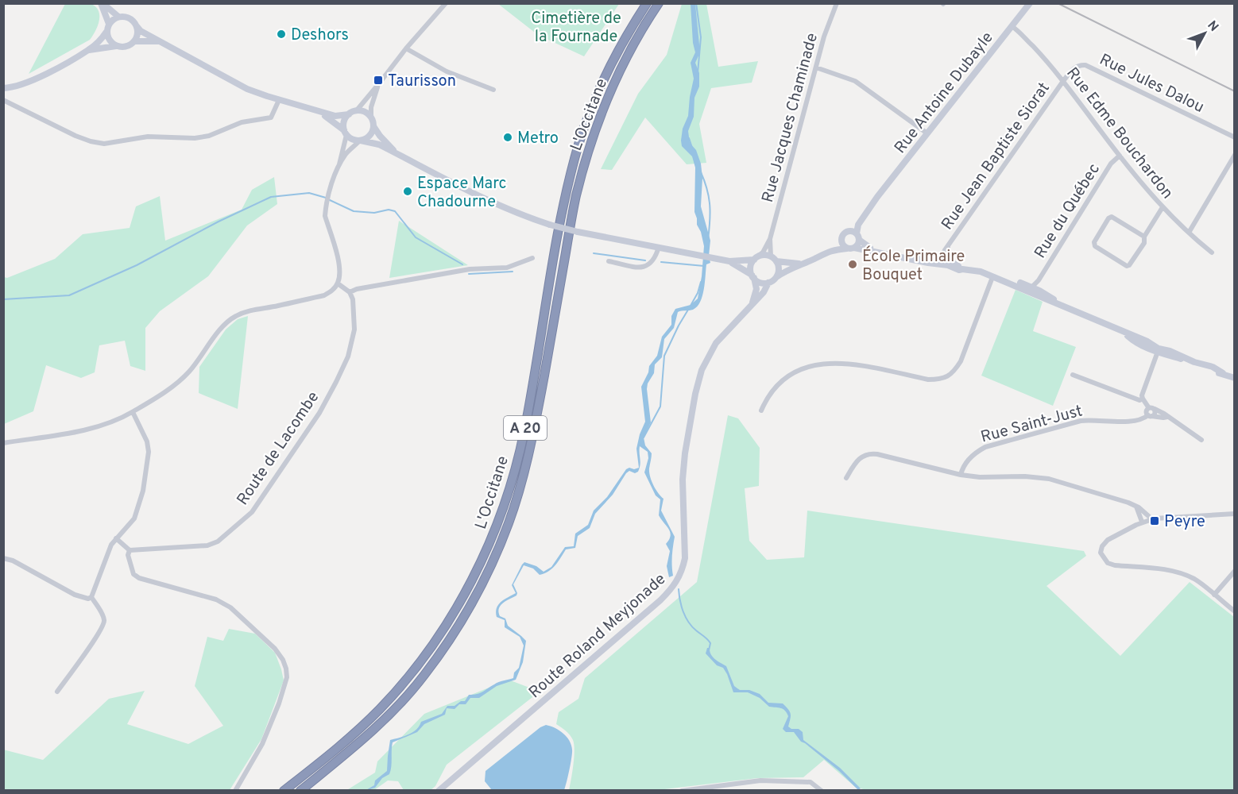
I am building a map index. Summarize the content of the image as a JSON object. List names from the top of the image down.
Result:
{
  "streets": {
    "highway": ["L'Occitane", "A 20"],
    "main road": ["Rue Antoine Dubayle", "Route Roland Meyjonade"],
    "street": [
      "Rue Jules Dalou",
      "Rue Jacques Chaminade",
      "Rue Edme Bouchardon",
      "Rue Jean Baptiste Siorat",
      "Rue du Québec",
      "Rue Saint-Just",
      "Route de Lacombe"
    ]
  },
  "crossings": [
    ["Rue Jules Dalou", "Rue Edme Bouchardon"],
    ["Rue Jules Dalou", "Rue Jean Baptiste Siorat"],
    ["Rue Antoine Dubayle", "Rue Edme Bouchardon"],
    ["Rue Jacques Chaminade", "Route Roland Meyjonade"],
    ["Rue Edme Bouchardon", "Rue Jean Baptiste Siorat"],
    ["Rue Edme Bouchardon", "Rue du Québec"]
  ],
  "parks": ["Cimetière de la Fournade"],
  "places": {
    "other": [
      "Deshors",
      "Metro",
      "Espace Marc Chadourne",
      "École Primaire Bouquet"
    ],
    "transit": ["Taurisson", "Peyre"]
  },
  "north": "top right"
}
